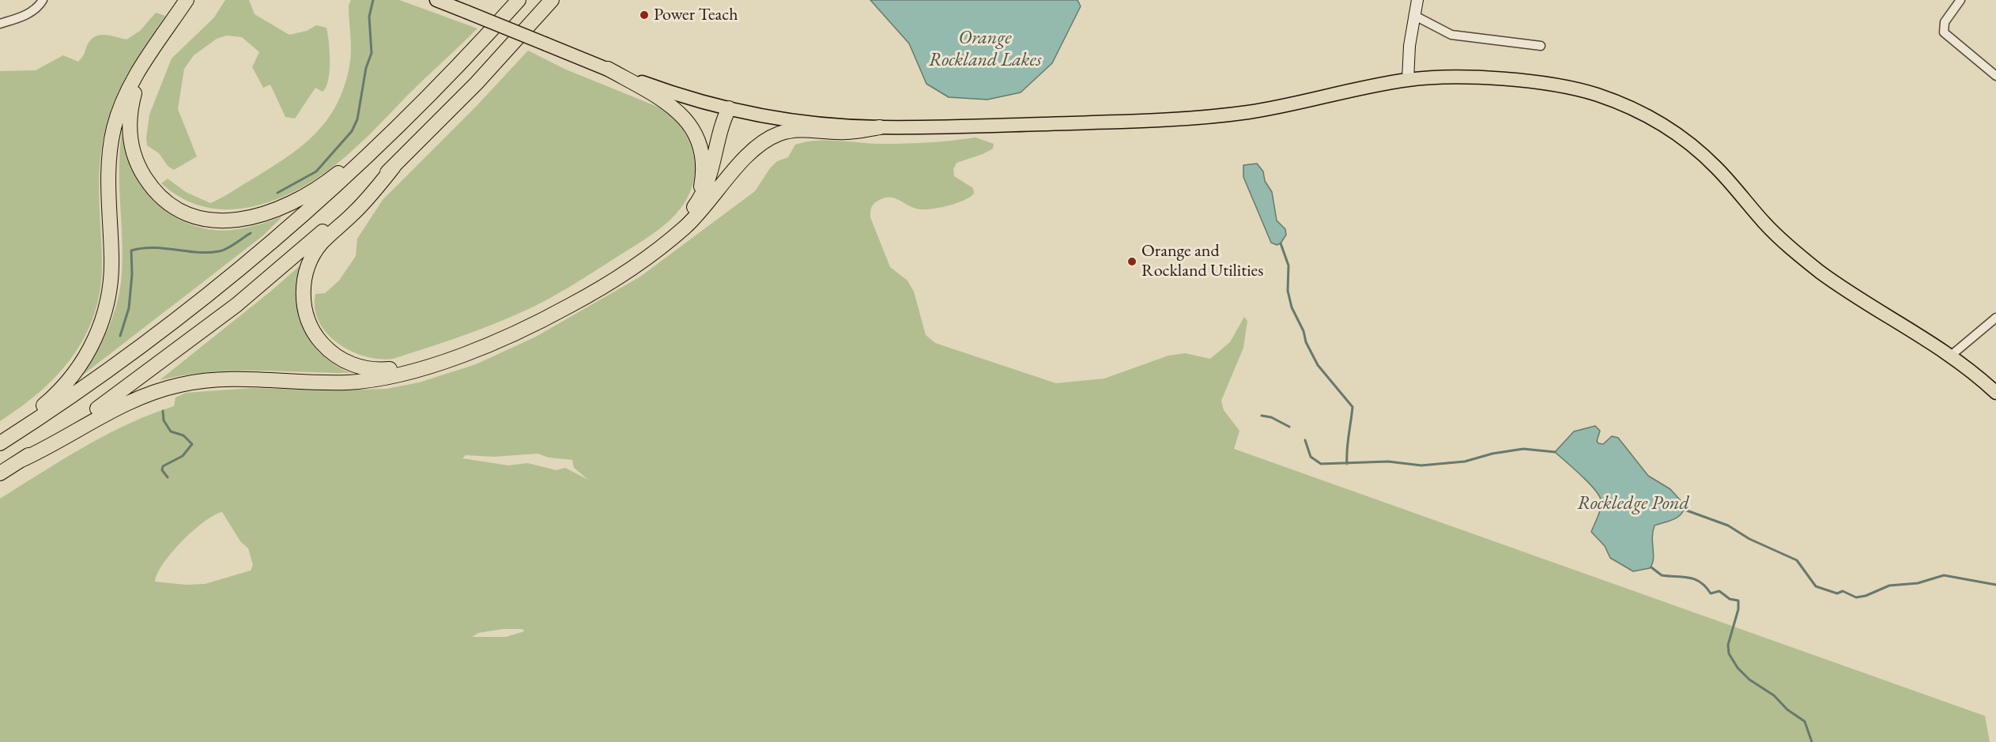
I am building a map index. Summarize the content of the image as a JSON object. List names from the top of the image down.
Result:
{
  "water": ["Orange Rockland Lakes", "Rockledge Pond"],
  "places": ["Power Teach", "Orange and Rockland Utilities"]
}
